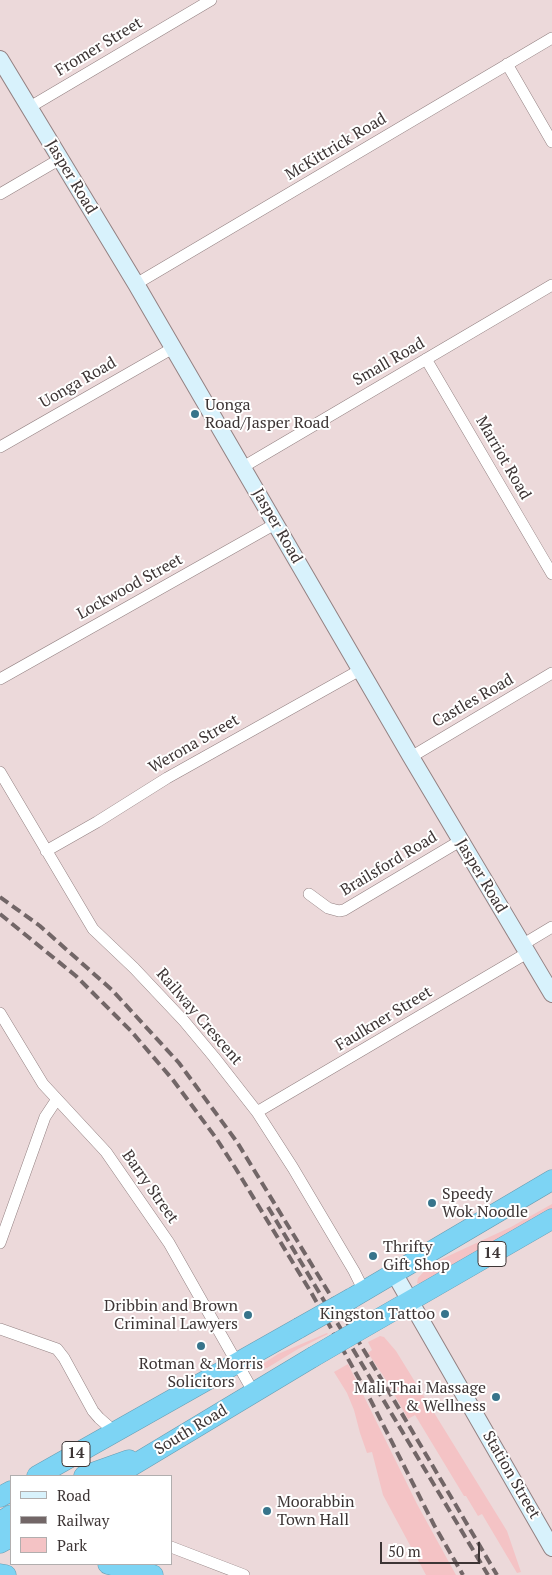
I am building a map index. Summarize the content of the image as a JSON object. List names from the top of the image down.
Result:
{
  "streets": {
    "highway": ["14", "South Road"],
    "main road": ["Jasper Road", "Station Street"],
    "street": [
      "Fromer Street",
      "McKittrick Road",
      "Small Road",
      "Uonga Road",
      "Marriot Road",
      "Lockwood Street",
      "Castles Road",
      "Werona Street",
      "Brailsford Road",
      "Railway Crescent",
      "Faulkner Street",
      "Barry Street"
    ]
  },
  "crossings": [
    ["Fromer Street", "Jasper Road"],
    ["McKittrick Road", "Jasper Road"],
    ["Jasper Road", "Small Road"],
    ["Jasper Road", "Uonga Road"],
    ["Jasper Road", "Lockwood Street"],
    ["Jasper Road", "Castles Road"],
    ["Jasper Road", "Werona Street"],
    ["Jasper Road", "Brailsford Road"],
    ["Jasper Road", "Faulkner Street"],
    ["Small Road", "Marriot Road"],
    ["Werona Street", "Railway Crescent"],
    ["Railway Crescent", "Faulkner Street"],
    ["Railway Crescent", "14"],
    ["Barry Street", "14"],
    ["Barry Street", "South Road"],
    ["14", "Station Street"],
    ["South Road", "Station Street"]
  ],
  "places": [
    "Uonga Road/Jasper Road",
    "Speedy Wok Noodle",
    "Thrifty Gift Shop",
    "Kingston Tattoo",
    "Dribbin and Brown Criminal Lawyers",
    "Rotman & Morris Solicitors",
    "Mali Thai Massage & Wellness",
    "Moorabbin Town Hall"
  ],
  "legend": ["Road", "Railway", "Park"],
  "scale_bar": "50 m"
}
